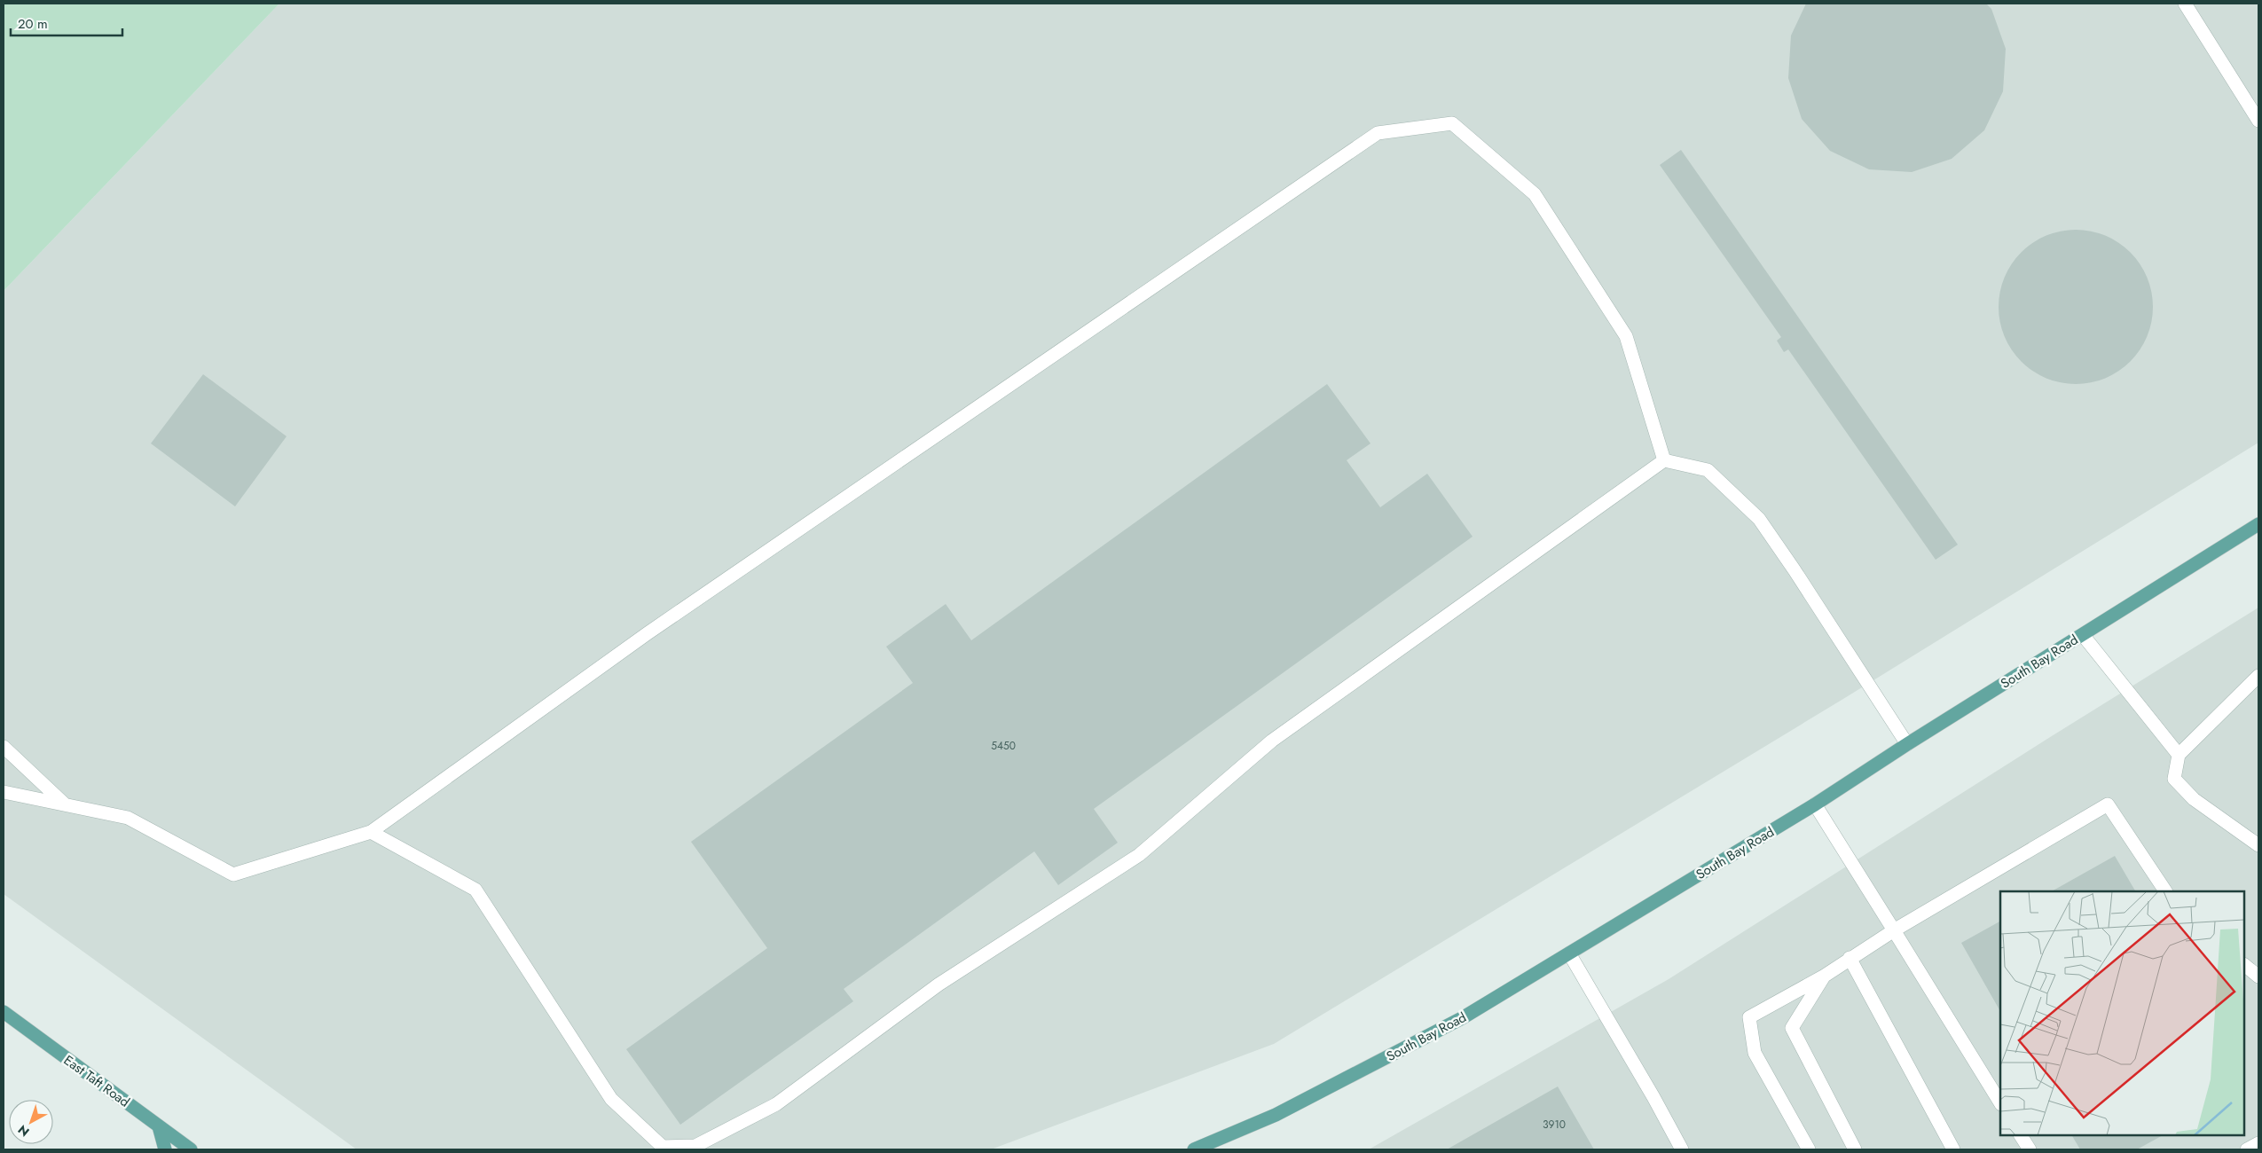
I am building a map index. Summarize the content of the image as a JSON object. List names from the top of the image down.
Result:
{
  "streets": {
    "main road": ["South Bay Road", "East Taft Road"]
  },
  "house_numbers": ["5450", "3910"],
  "scale_bar": "20 m",
  "north": "bottom left"
}
